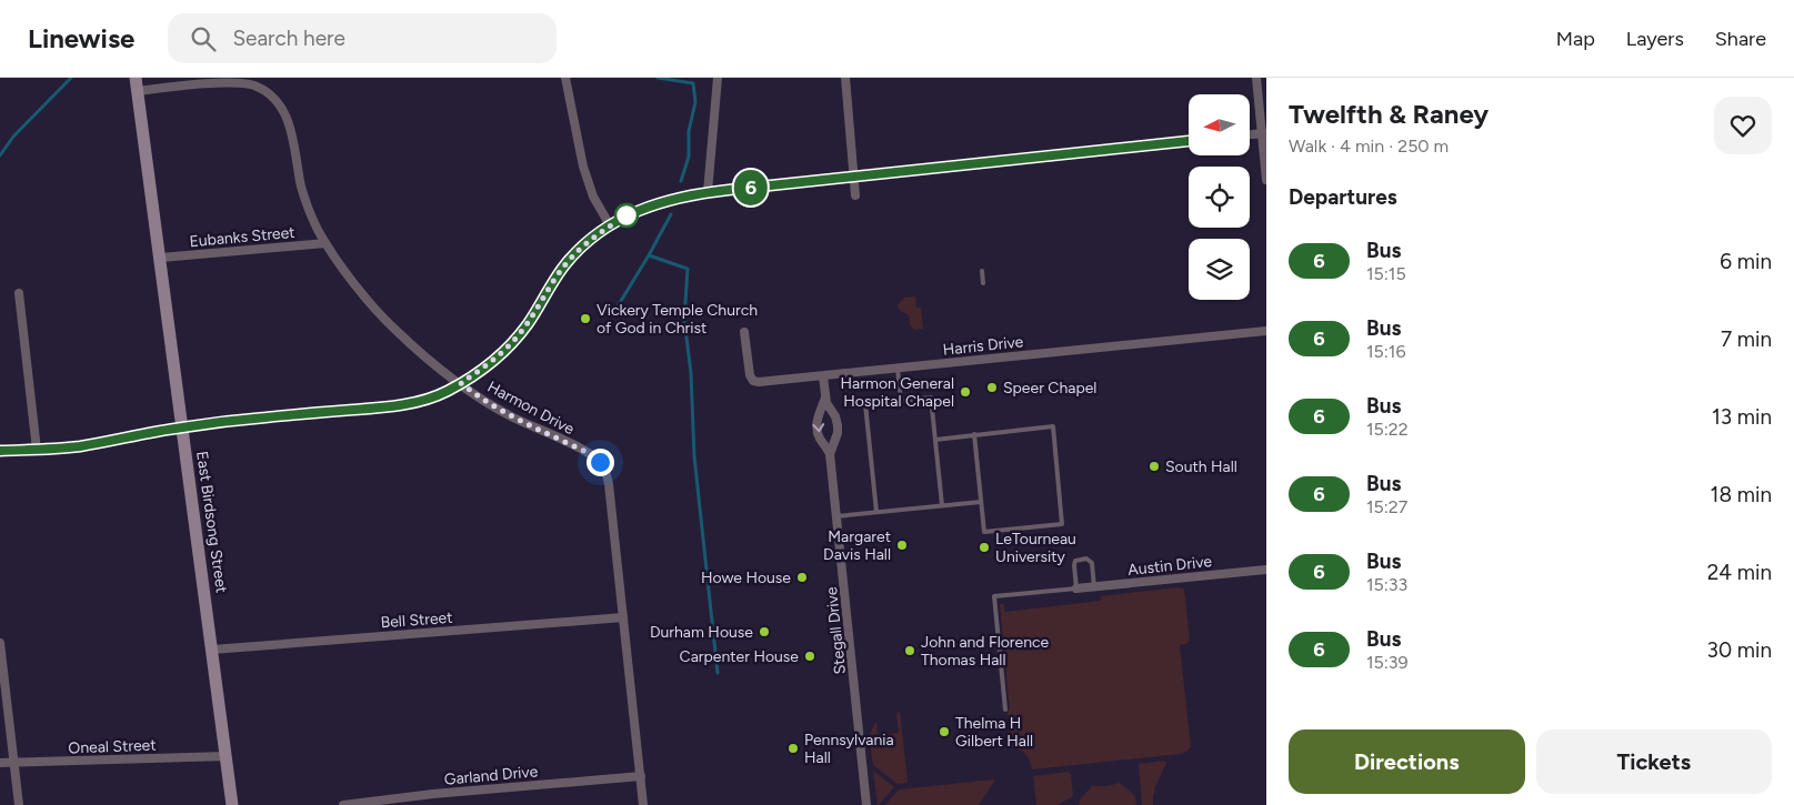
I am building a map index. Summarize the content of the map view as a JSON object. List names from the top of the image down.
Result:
{
  "streets": {
    "street": [
      "Eubanks Street",
      "Harris Drive",
      "Harmon Drive",
      "East Birdsong Street",
      "Austin Drive",
      "Bell Street",
      "Stegall Drive",
      "Oneal Street",
      "Garland Drive"
    ]
  },
  "crossings": [
    ["Eubanks Street", "Harmon Drive"],
    ["Eubanks Street", "East Birdsong Street"],
    ["Harris Drive", "Stegall Drive"],
    ["Harmon Drive", "East Birdsong Street"],
    ["Harmon Drive", "Bell Street"],
    ["Harmon Drive", "Garland Drive"],
    ["East Birdsong Street", "Bell Street"],
    ["East Birdsong Street", "Oneal Street"]
  ],
  "places": [
    "Vickery Temple Church of God in Christ",
    "Speer Chapel",
    "Harmon General Hospital Chapel",
    "South Hall",
    "Margaret Davis Hall",
    "LeTourneau University",
    "Howe House",
    "Durham House",
    "John and Florence Thomas Hall",
    "Carpenter House",
    "Thelma H Gilbert Hall",
    "Pennsylvania Hall"
  ],
  "lines": ["bus line 6"],
  "north": "left",
  "page": {
    "header": "Linewise",
    "search": "Search here",
    "nav": ["Map", "Layers", "Share"],
    "on_map": "6",
    "heading": [
      ["Twelfth & Raney", "Walk · 4 min · 250 m"],
      "Departures"
    ],
    "list": [
      {
        "mark": "6",
        "name": "Bus",
        "note": "15:15",
        "value": "6 min"
      },
      {
        "mark": "6",
        "name": "Bus",
        "note": "15:16",
        "value": "7 min"
      },
      {
        "mark": "6",
        "name": "Bus",
        "note": "15:22",
        "value": "13 min"
      },
      {
        "mark": "6",
        "name": "Bus",
        "note": "15:27",
        "value": "18 min"
      },
      {
        "mark": "6",
        "name": "Bus",
        "note": "15:33",
        "value": "24 min"
      },
      {
        "mark": "6",
        "name": "Bus",
        "note": "15:39",
        "value": "30 min"
      }
    ],
    "buttons": ["Directions", "Tickets"]
  }
}
